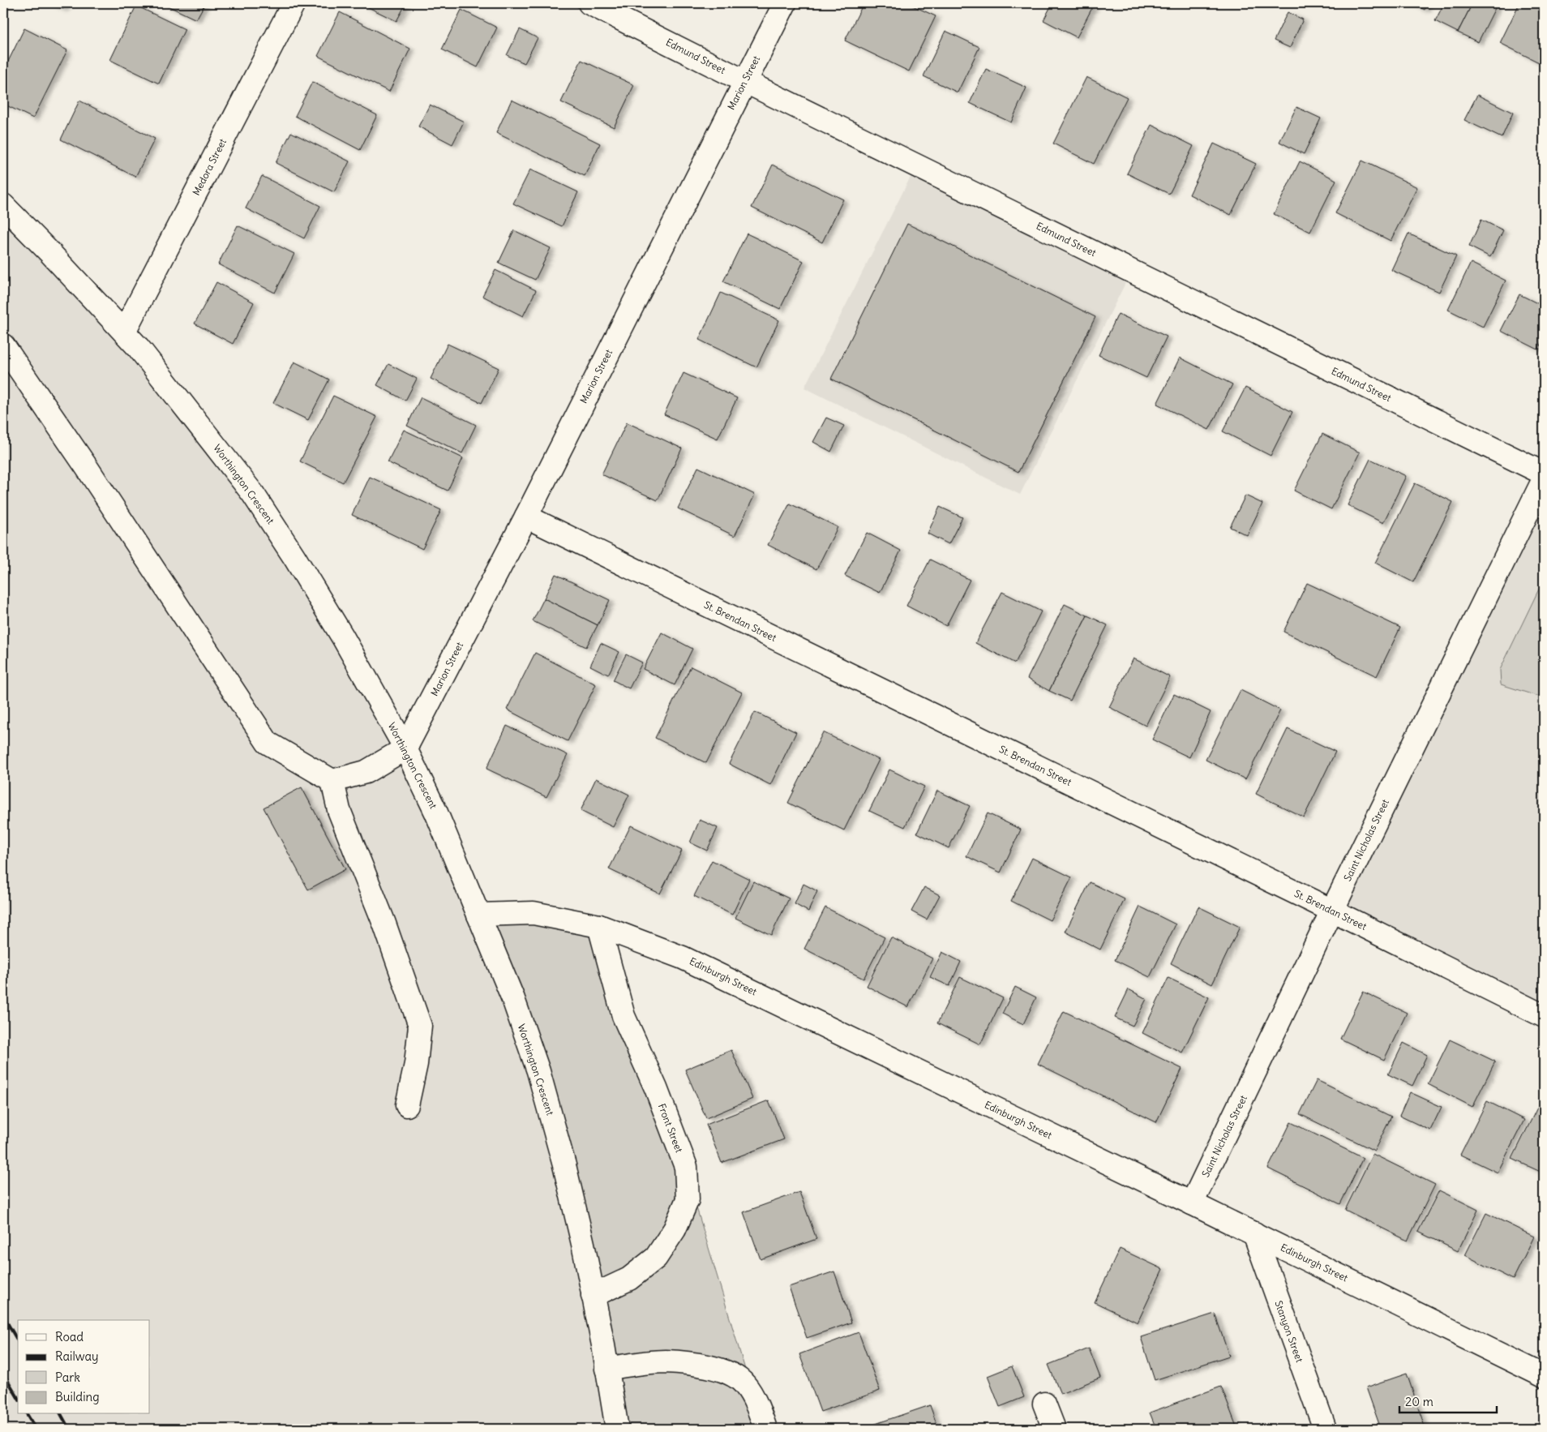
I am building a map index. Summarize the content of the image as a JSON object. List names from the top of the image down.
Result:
{
  "streets": {
    "street": [
      "Edmund Street",
      "Marion Street",
      "Medora Street",
      "Worthington Crescent",
      "St. Brendan Street",
      "Saint Nicholas Street",
      "Edinburgh Street",
      "Front Street",
      "Stanyon Street"
    ]
  },
  "crossings": [
    ["Edmund Street", "Marion Street"],
    ["Marion Street", "Worthington Crescent"],
    ["Marion Street", "St. Brendan Street"],
    ["Medora Street", "Worthington Crescent"],
    ["Worthington Crescent", "Edinburgh Street"],
    ["Worthington Crescent", "Front Street"],
    ["St. Brendan Street", "Saint Nicholas Street"],
    ["Saint Nicholas Street", "Edinburgh Street"],
    ["Edinburgh Street", "Front Street"],
    ["Edinburgh Street", "Stanyon Street"]
  ],
  "legend": [
    "Road",
    "Railway",
    "Park",
    "Building"
  ],
  "scale_bar": "20 m"
}
